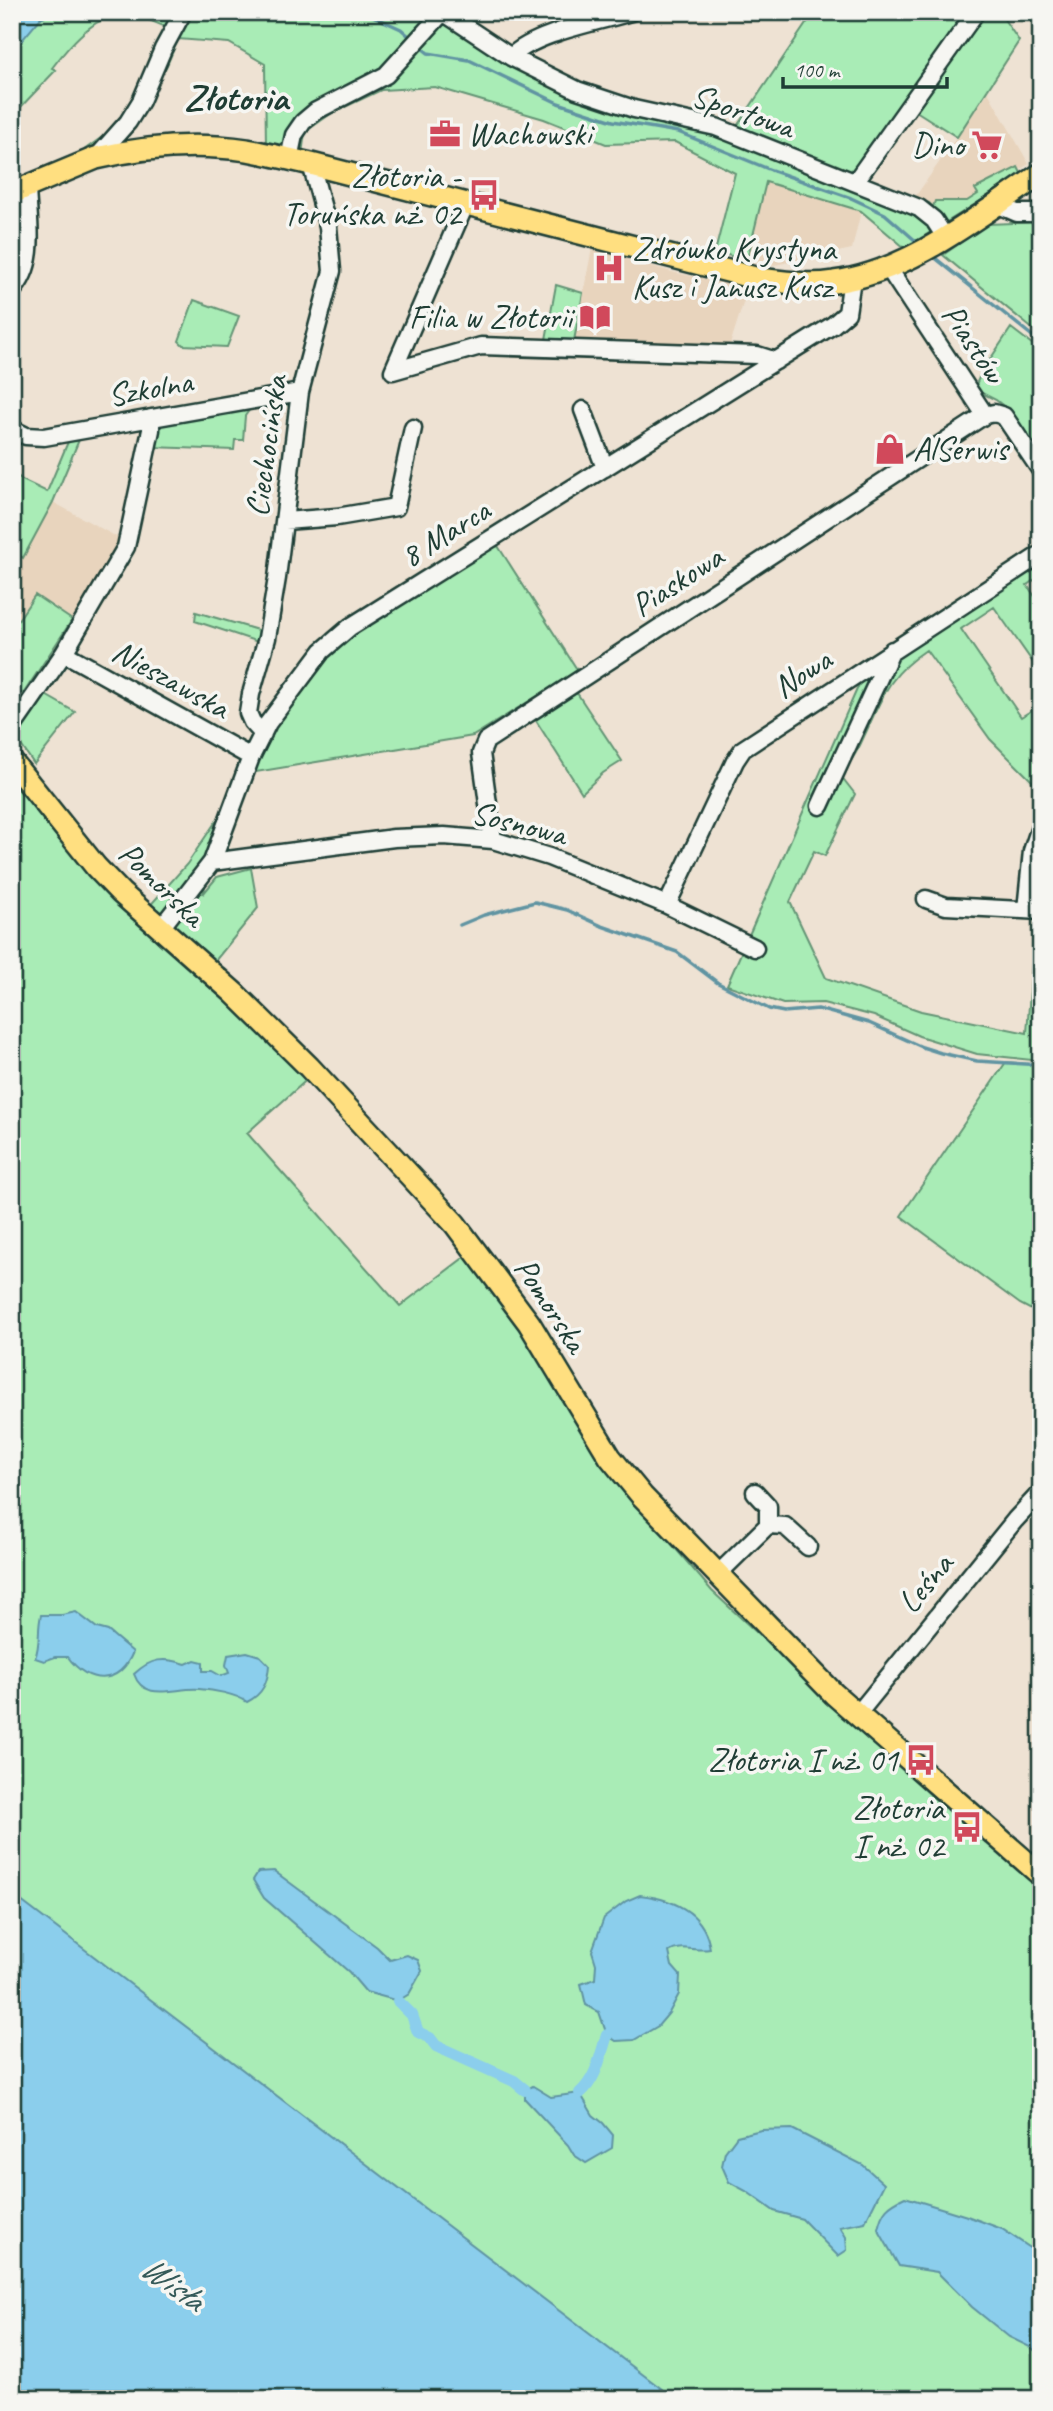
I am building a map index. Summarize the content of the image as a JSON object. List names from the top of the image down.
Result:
{
  "streets": {
    "main road": ["Pomorska"],
    "street": [
      "Sportowa",
      "Piastów",
      "Szkolna",
      "Ciechocińska",
      "8 Marca",
      "Piaskowa",
      "Nowa",
      "Nieszawska",
      "Sosnowa",
      "Leśna"
    ]
  },
  "crossings": [
    ["Piastów", "Piaskowa"],
    ["Szkolna", "Ciechocińska"],
    ["Ciechocińska", "8 Marca"],
    ["8 Marca", "Nieszawska"],
    ["8 Marca", "Sosnowa"],
    ["8 Marca", "Pomorska"],
    ["Piaskowa", "Sosnowa"],
    ["Nowa", "Sosnowa"],
    ["Pomorska", "Leśna"]
  ],
  "districts": ["Złotoria"],
  "water": ["Wisła"],
  "places": {
    "office": ["Wachowski"],
    "supermarket": ["Dino"],
    "bus stop": ["Złotoria - Toruńska nż. 02", "Złotoria I nż. 01", "Złotoria I nż. 02"],
    "hospital": ["Zdrówko Krystyna Kusz i Janusz Kusz"],
    "library": ["Filia w Złotorii"],
    "shop": ["AlSerwis"]
  },
  "scale_bar": "100 m"
}
